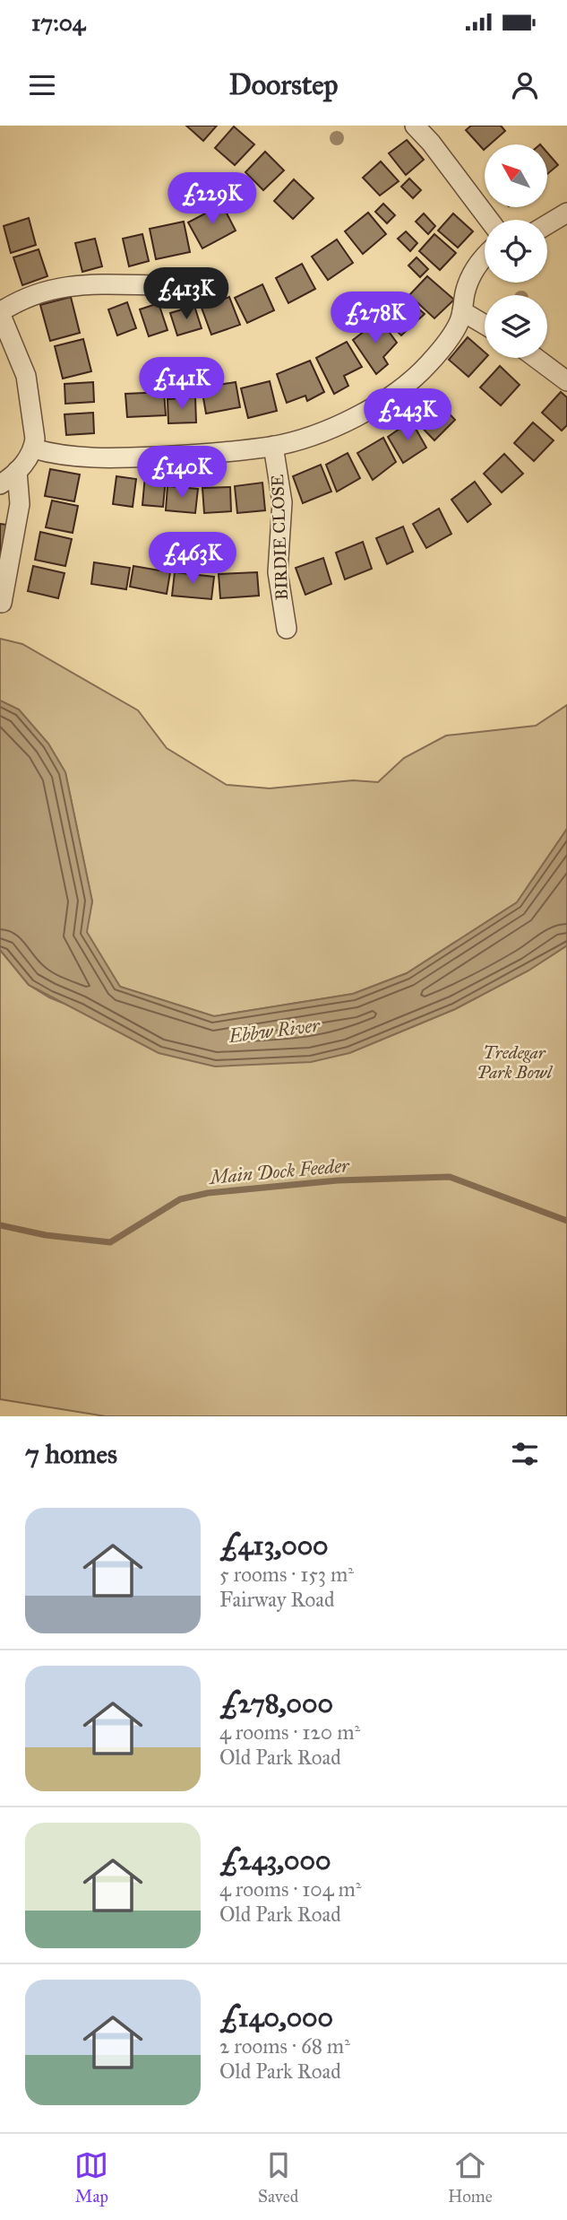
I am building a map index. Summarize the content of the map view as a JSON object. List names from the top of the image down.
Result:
{
  "streets": {
    "street": ["BIRDIE CLOSE"]
  },
  "water": ["Ebbw River", "Main Dock Feeder"],
  "parks": ["Tredegar Park Bowl"],
  "north": "top left",
  "page": {
    "status": "17:04",
    "header": "Doorstep",
    "price": [
      "£229K",
      "£413K",
      "£278K",
      "£141K",
      "£243K",
      "£140K",
      "£463K"
    ],
    "heading": "7 homes",
    "list": [
      {
        "name": "£413,000",
        "note": "5 rooms · 153 m² · Fairway Road"
      },
      {
        "name": "£278,000",
        "note": "4 rooms · 120 m² · Old Park Road"
      },
      {
        "name": "£243,000",
        "note": "4 rooms · 104 m² · Old Park Road"
      },
      {
        "name": "£140,000",
        "note": "2 rooms · 68 m² · Old Park Road"
      }
    ],
    "tabs": ["Map", "Saved", "Home"]
  }
}
